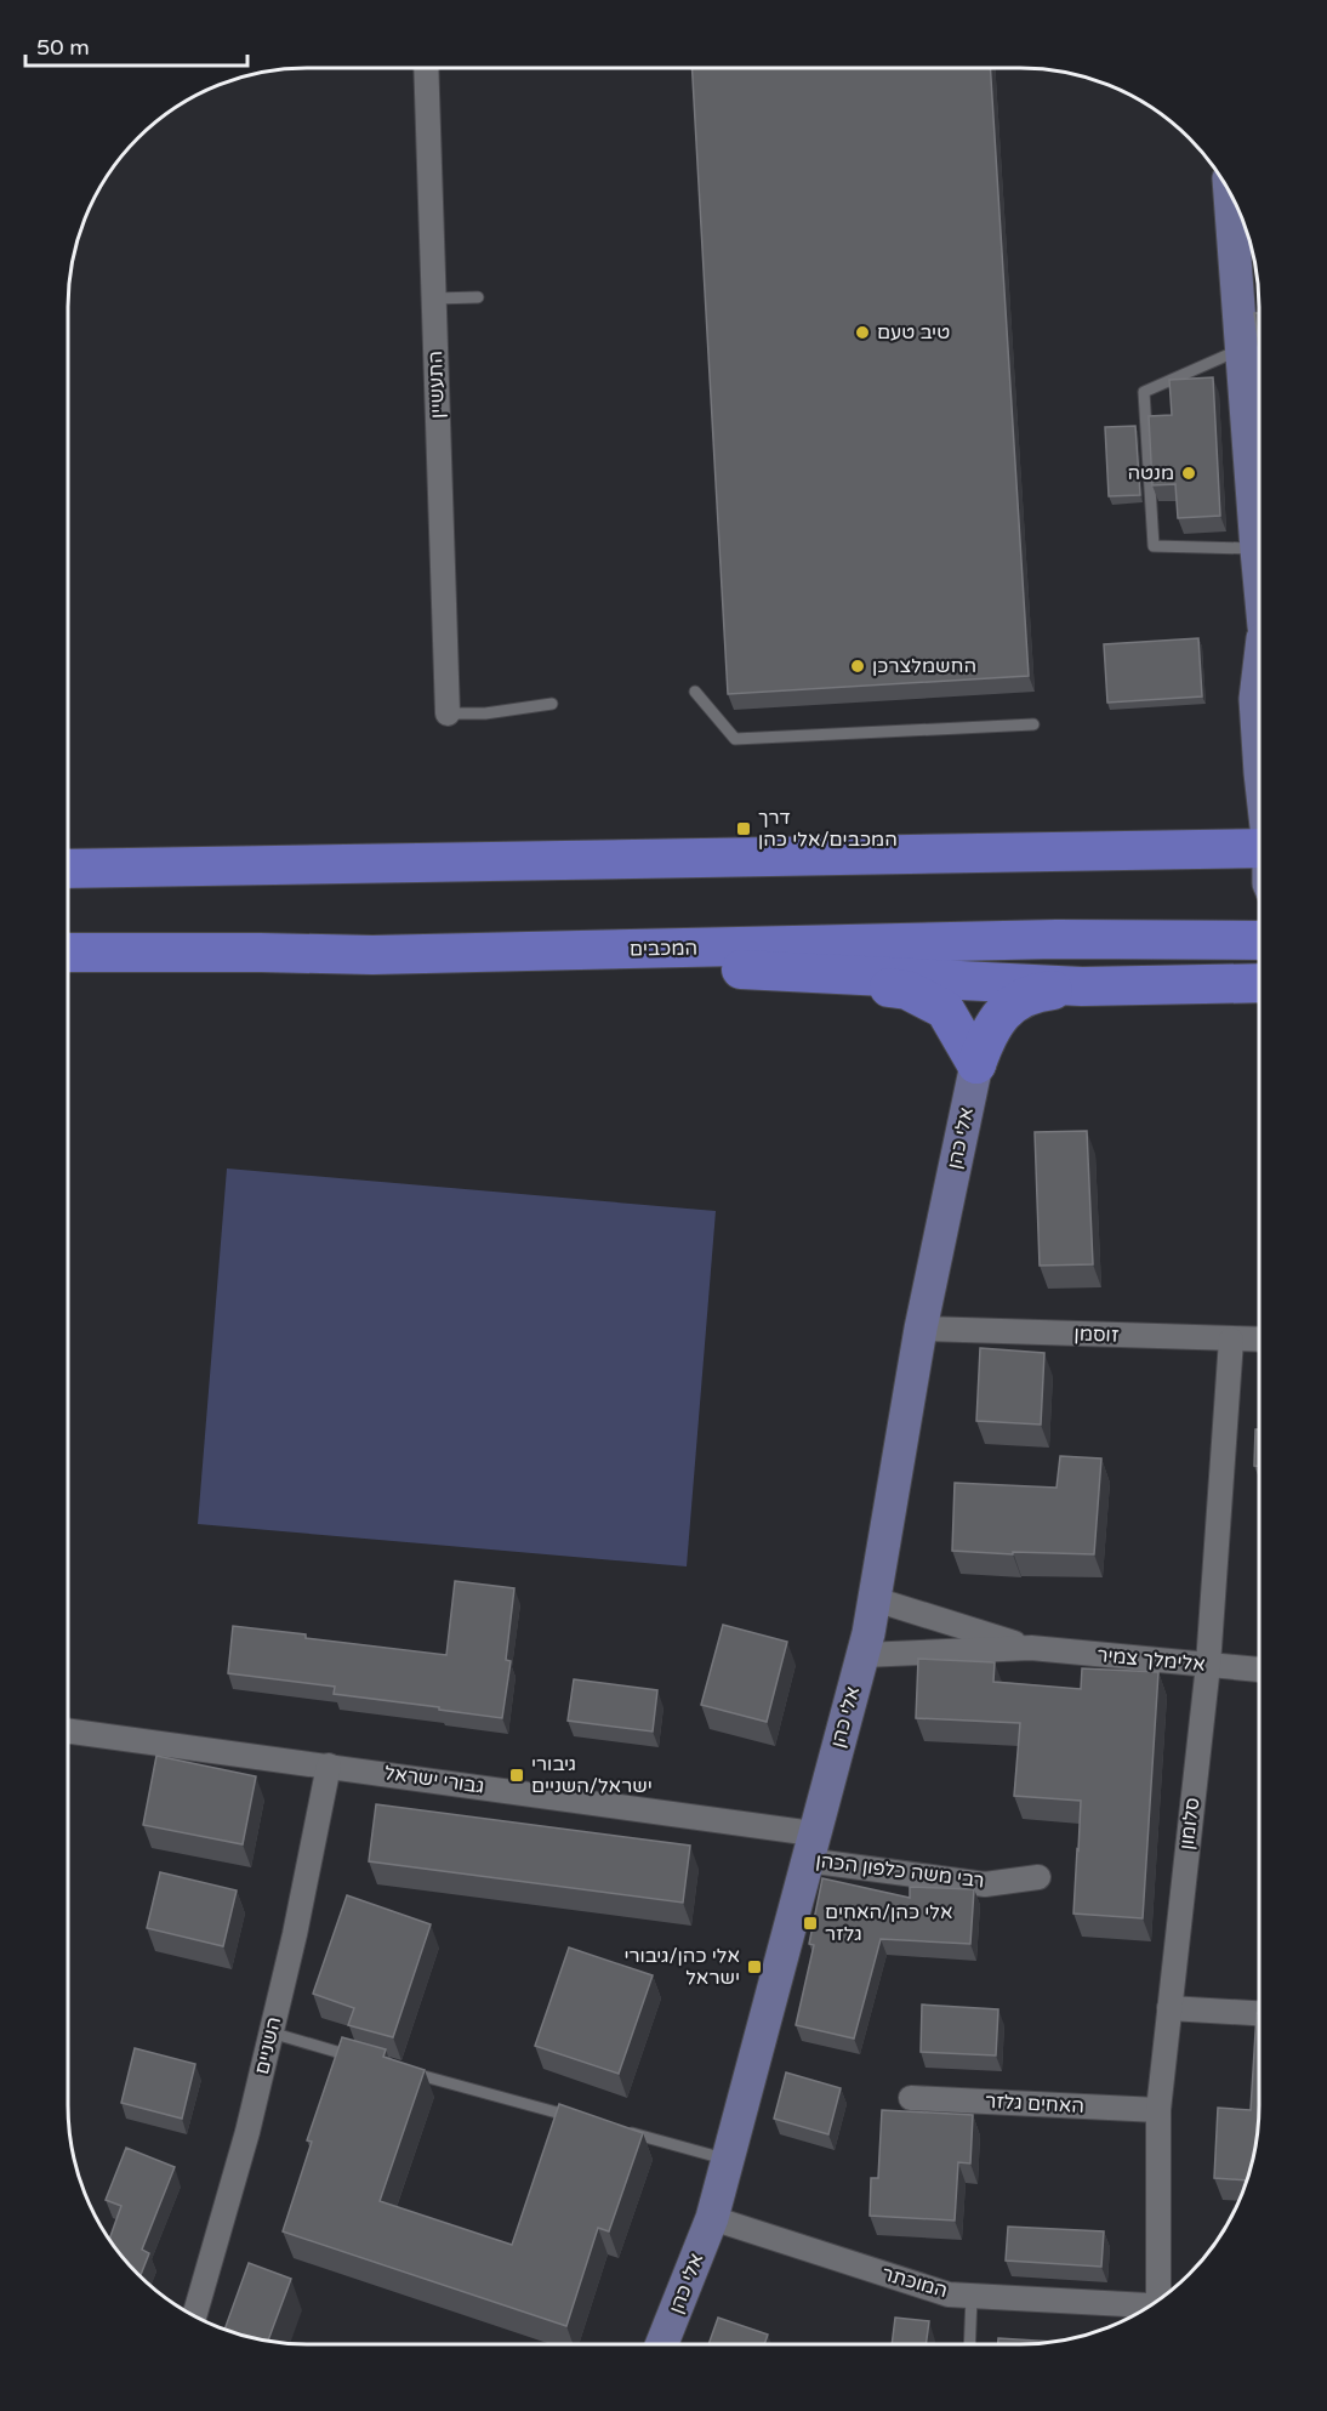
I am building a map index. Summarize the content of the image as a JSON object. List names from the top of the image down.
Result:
{
  "streets": {
    "main road": ["המכבים"],
    "street": [
      "התעשיין",
      "אלי כהן",
      "זוסמן",
      "אלימלך צמיר",
      "גבורי ישראל",
      "סלומון",
      "רבי משה כלפון הכהן",
      "השניים",
      "האחים גלזר",
      "המוכתר"
    ]
  },
  "crossings": [
    ["אלי כהן", "זוסמן"],
    ["אלי כהן", "אלימלך צמיר"],
    ["אלי כהן", "גבורי ישראל"],
    ["אלי כהן", "רבי משה כלפון הכהן"],
    ["אלי כהן", "המוכתר"],
    ["זוסמן", "סלומון"],
    ["אלימלך צמיר", "סלומון"],
    ["גבורי ישראל", "רבי משה כלפון הכהן"],
    ["גבורי ישראל", "השניים"],
    ["סלומון", "האחים גלזר"]
  ],
  "places": {
    "other": ["טיב טעם", "מנטה", "החשמלצרכן"],
    "transit": [
      "דרך המכבים/אלי כהן",
      "גיבורי ישראל/השניים",
      "אלי כהן/האחים גלזר",
      "אלי כהן/גיבורי ישראל"
    ]
  },
  "scale_bar": "50 m"
}
